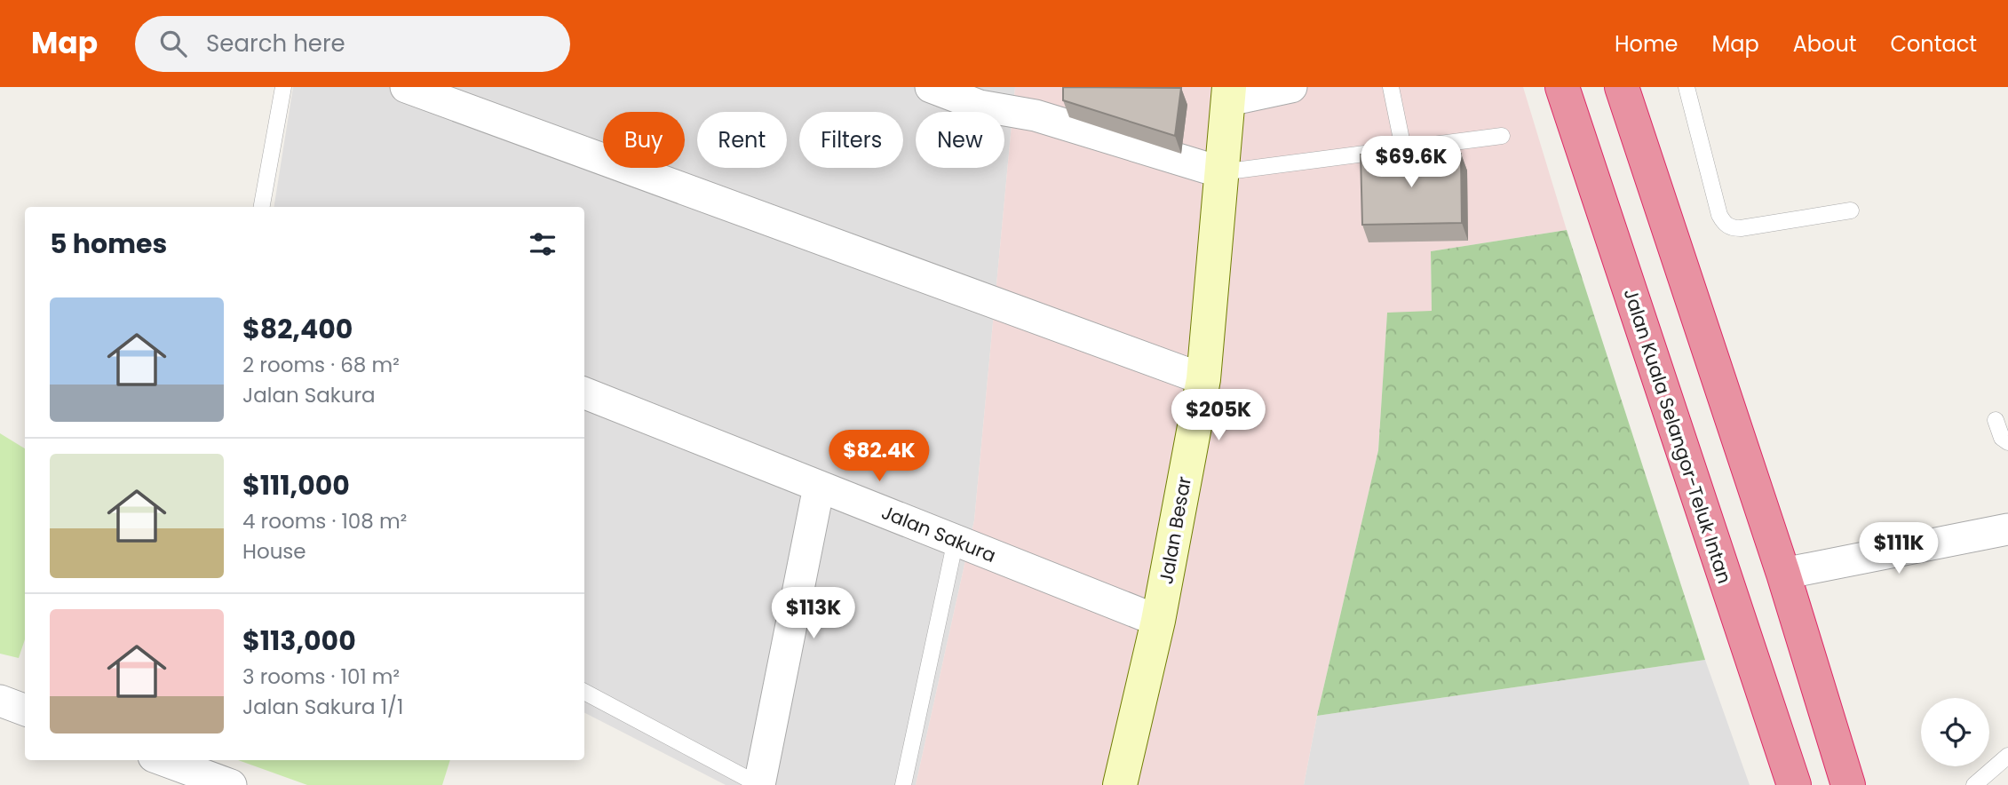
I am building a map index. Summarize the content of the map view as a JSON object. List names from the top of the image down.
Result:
{
  "streets": {
    "highway": ["Jalan Kuala Selangor-Teluk Intan"],
    "street": ["Jalan Besar", "Jalan Sakura"]
  },
  "crossings": [
    ["Jalan Besar", "Jalan Sakura"]
  ],
  "page": {
    "header": "Map",
    "search": "Search here",
    "nav": [
      "Home",
      "Map",
      "About",
      "Contact"
    ],
    "chip": [
      "Buy",
      "Rent",
      "Filters",
      "New"
    ],
    "price": [
      "$69.6K",
      "$205K",
      "$82.4K",
      "$111K",
      "$113K"
    ],
    "heading": "5 homes",
    "list": [
      {
        "name": "$82,400",
        "note": "2 rooms · 68 m² · Jalan Sakura"
      },
      {
        "name": "$111,000",
        "note": "4 rooms · 108 m² · House"
      },
      {
        "name": "$113,000",
        "note": "3 rooms · 101 m² · Jalan Sakura 1/1"
      }
    ]
  }
}
